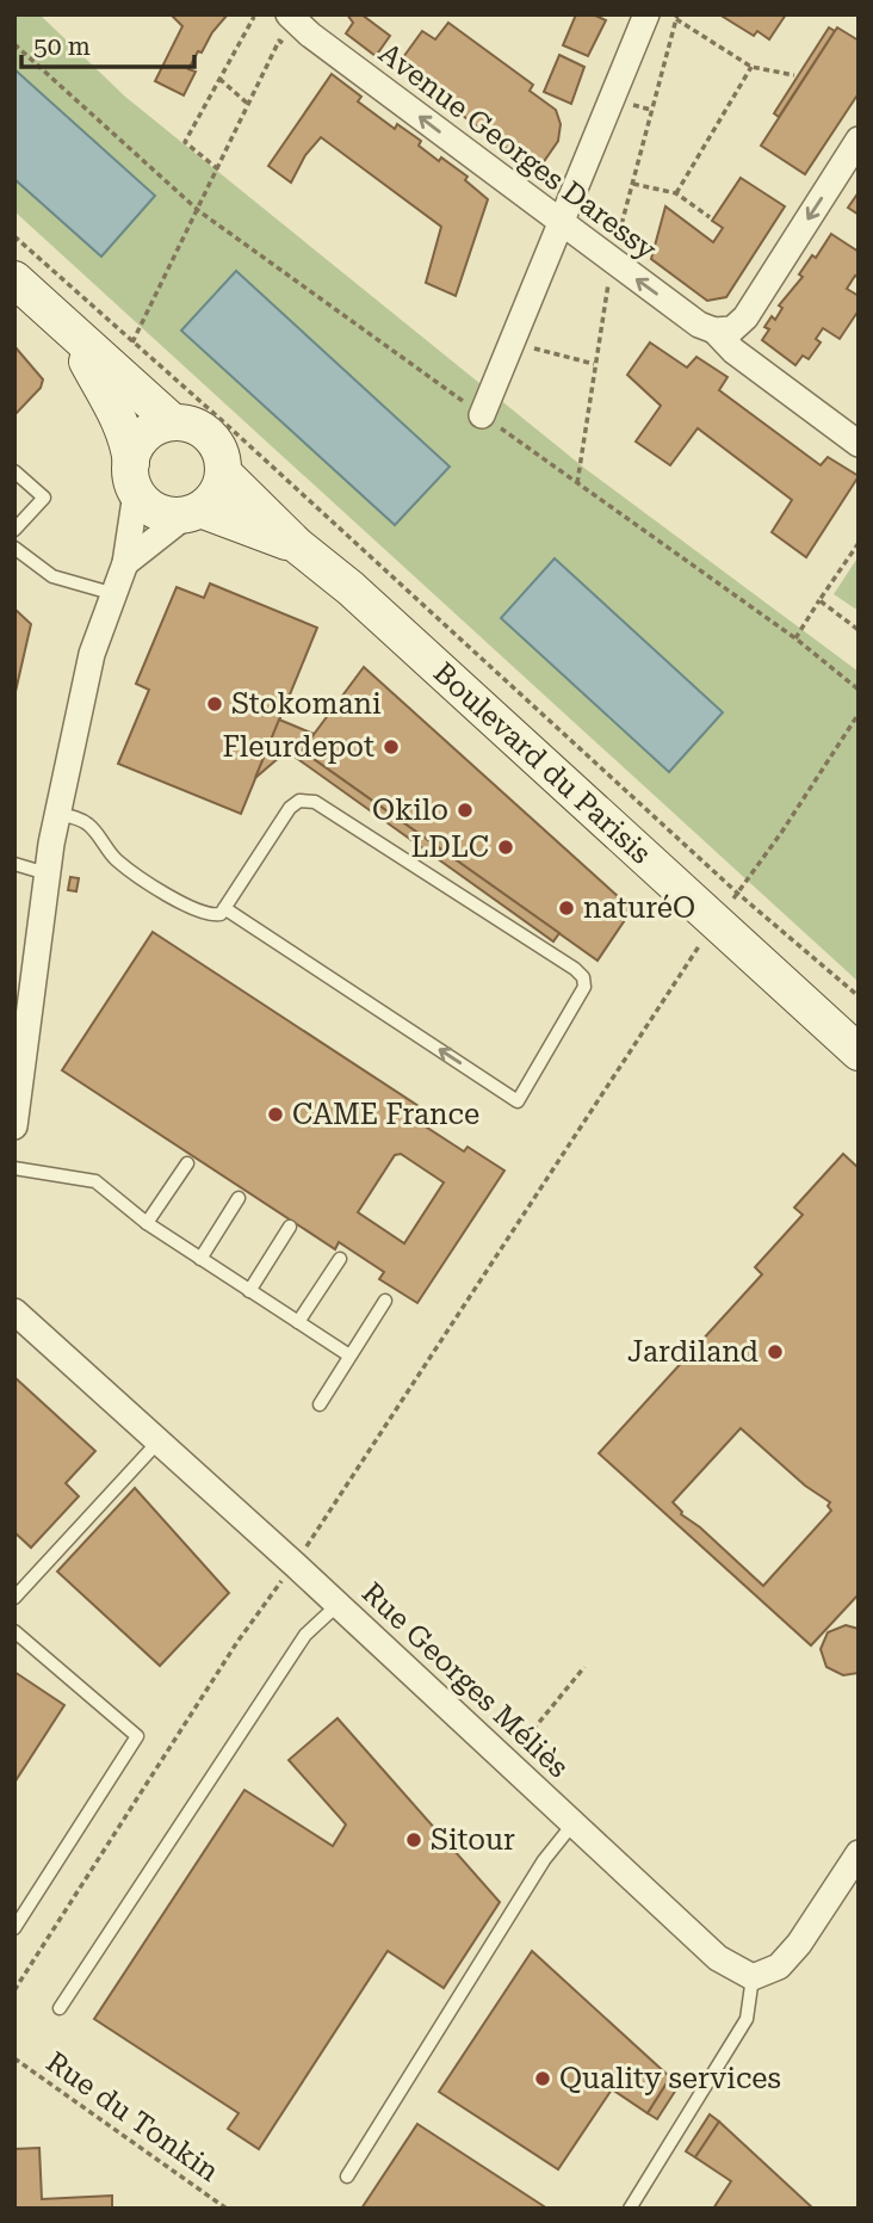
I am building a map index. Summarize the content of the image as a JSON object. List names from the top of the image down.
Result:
{
  "streets": {
    "street": ["Avenue Georges Daressy", "Boulevard du Parisis", "Rue Georges Méliès"],
    "path": ["Rue du Tonkin"]
  },
  "one_way": ["Avenue Georges Daressy"],
  "places": [
    "Stokomani",
    "Fleurdepot",
    "Okilo",
    "LDLC",
    "naturéO",
    "CAME France",
    "Jardiland",
    "Sitour",
    "Quality services"
  ],
  "scale_bar": "50 m"
}
